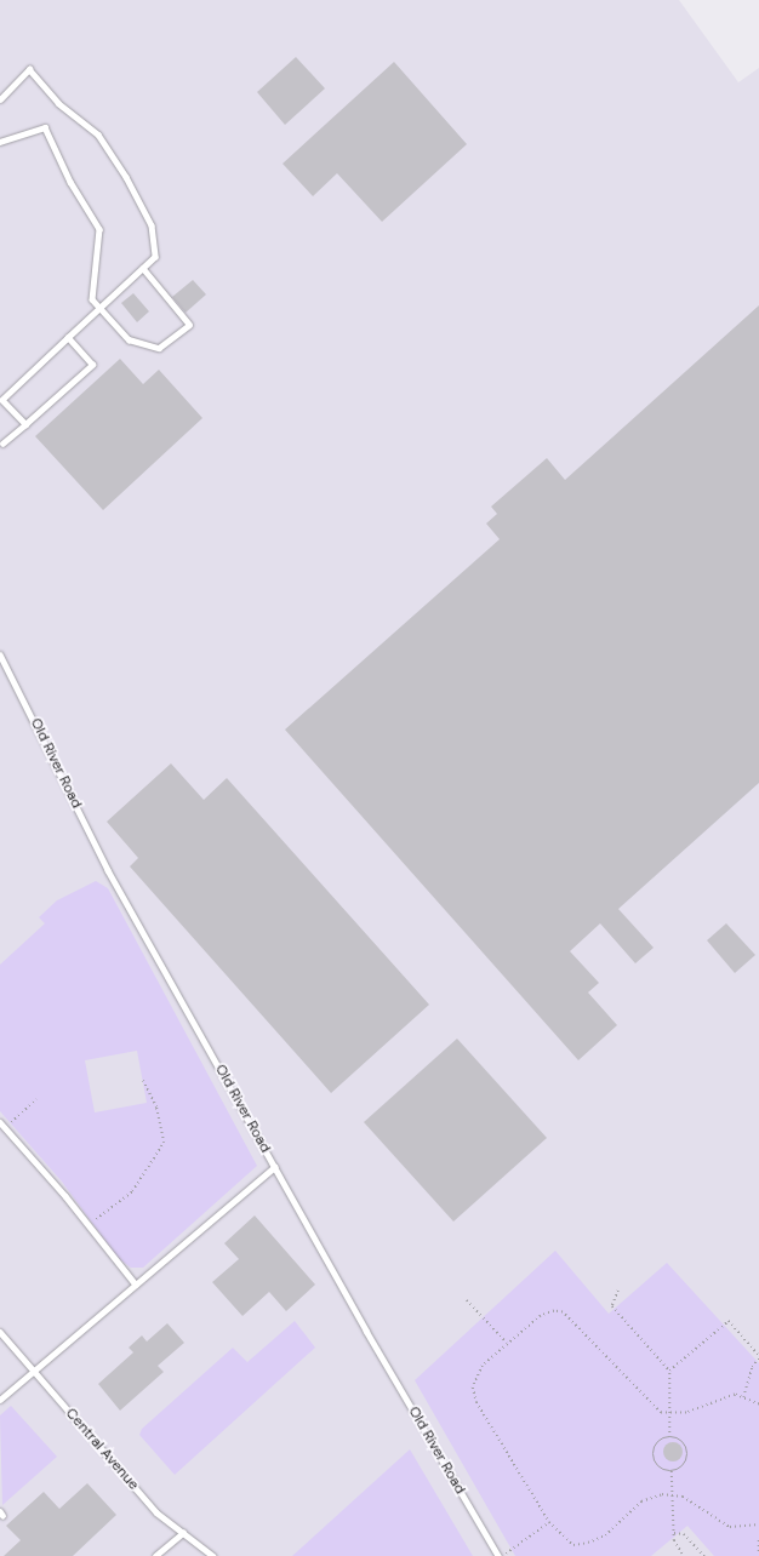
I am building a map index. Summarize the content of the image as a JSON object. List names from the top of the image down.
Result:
{
  "streets": {
    "lane": ["Old River Road", "Central Avenue"]
  }
}
